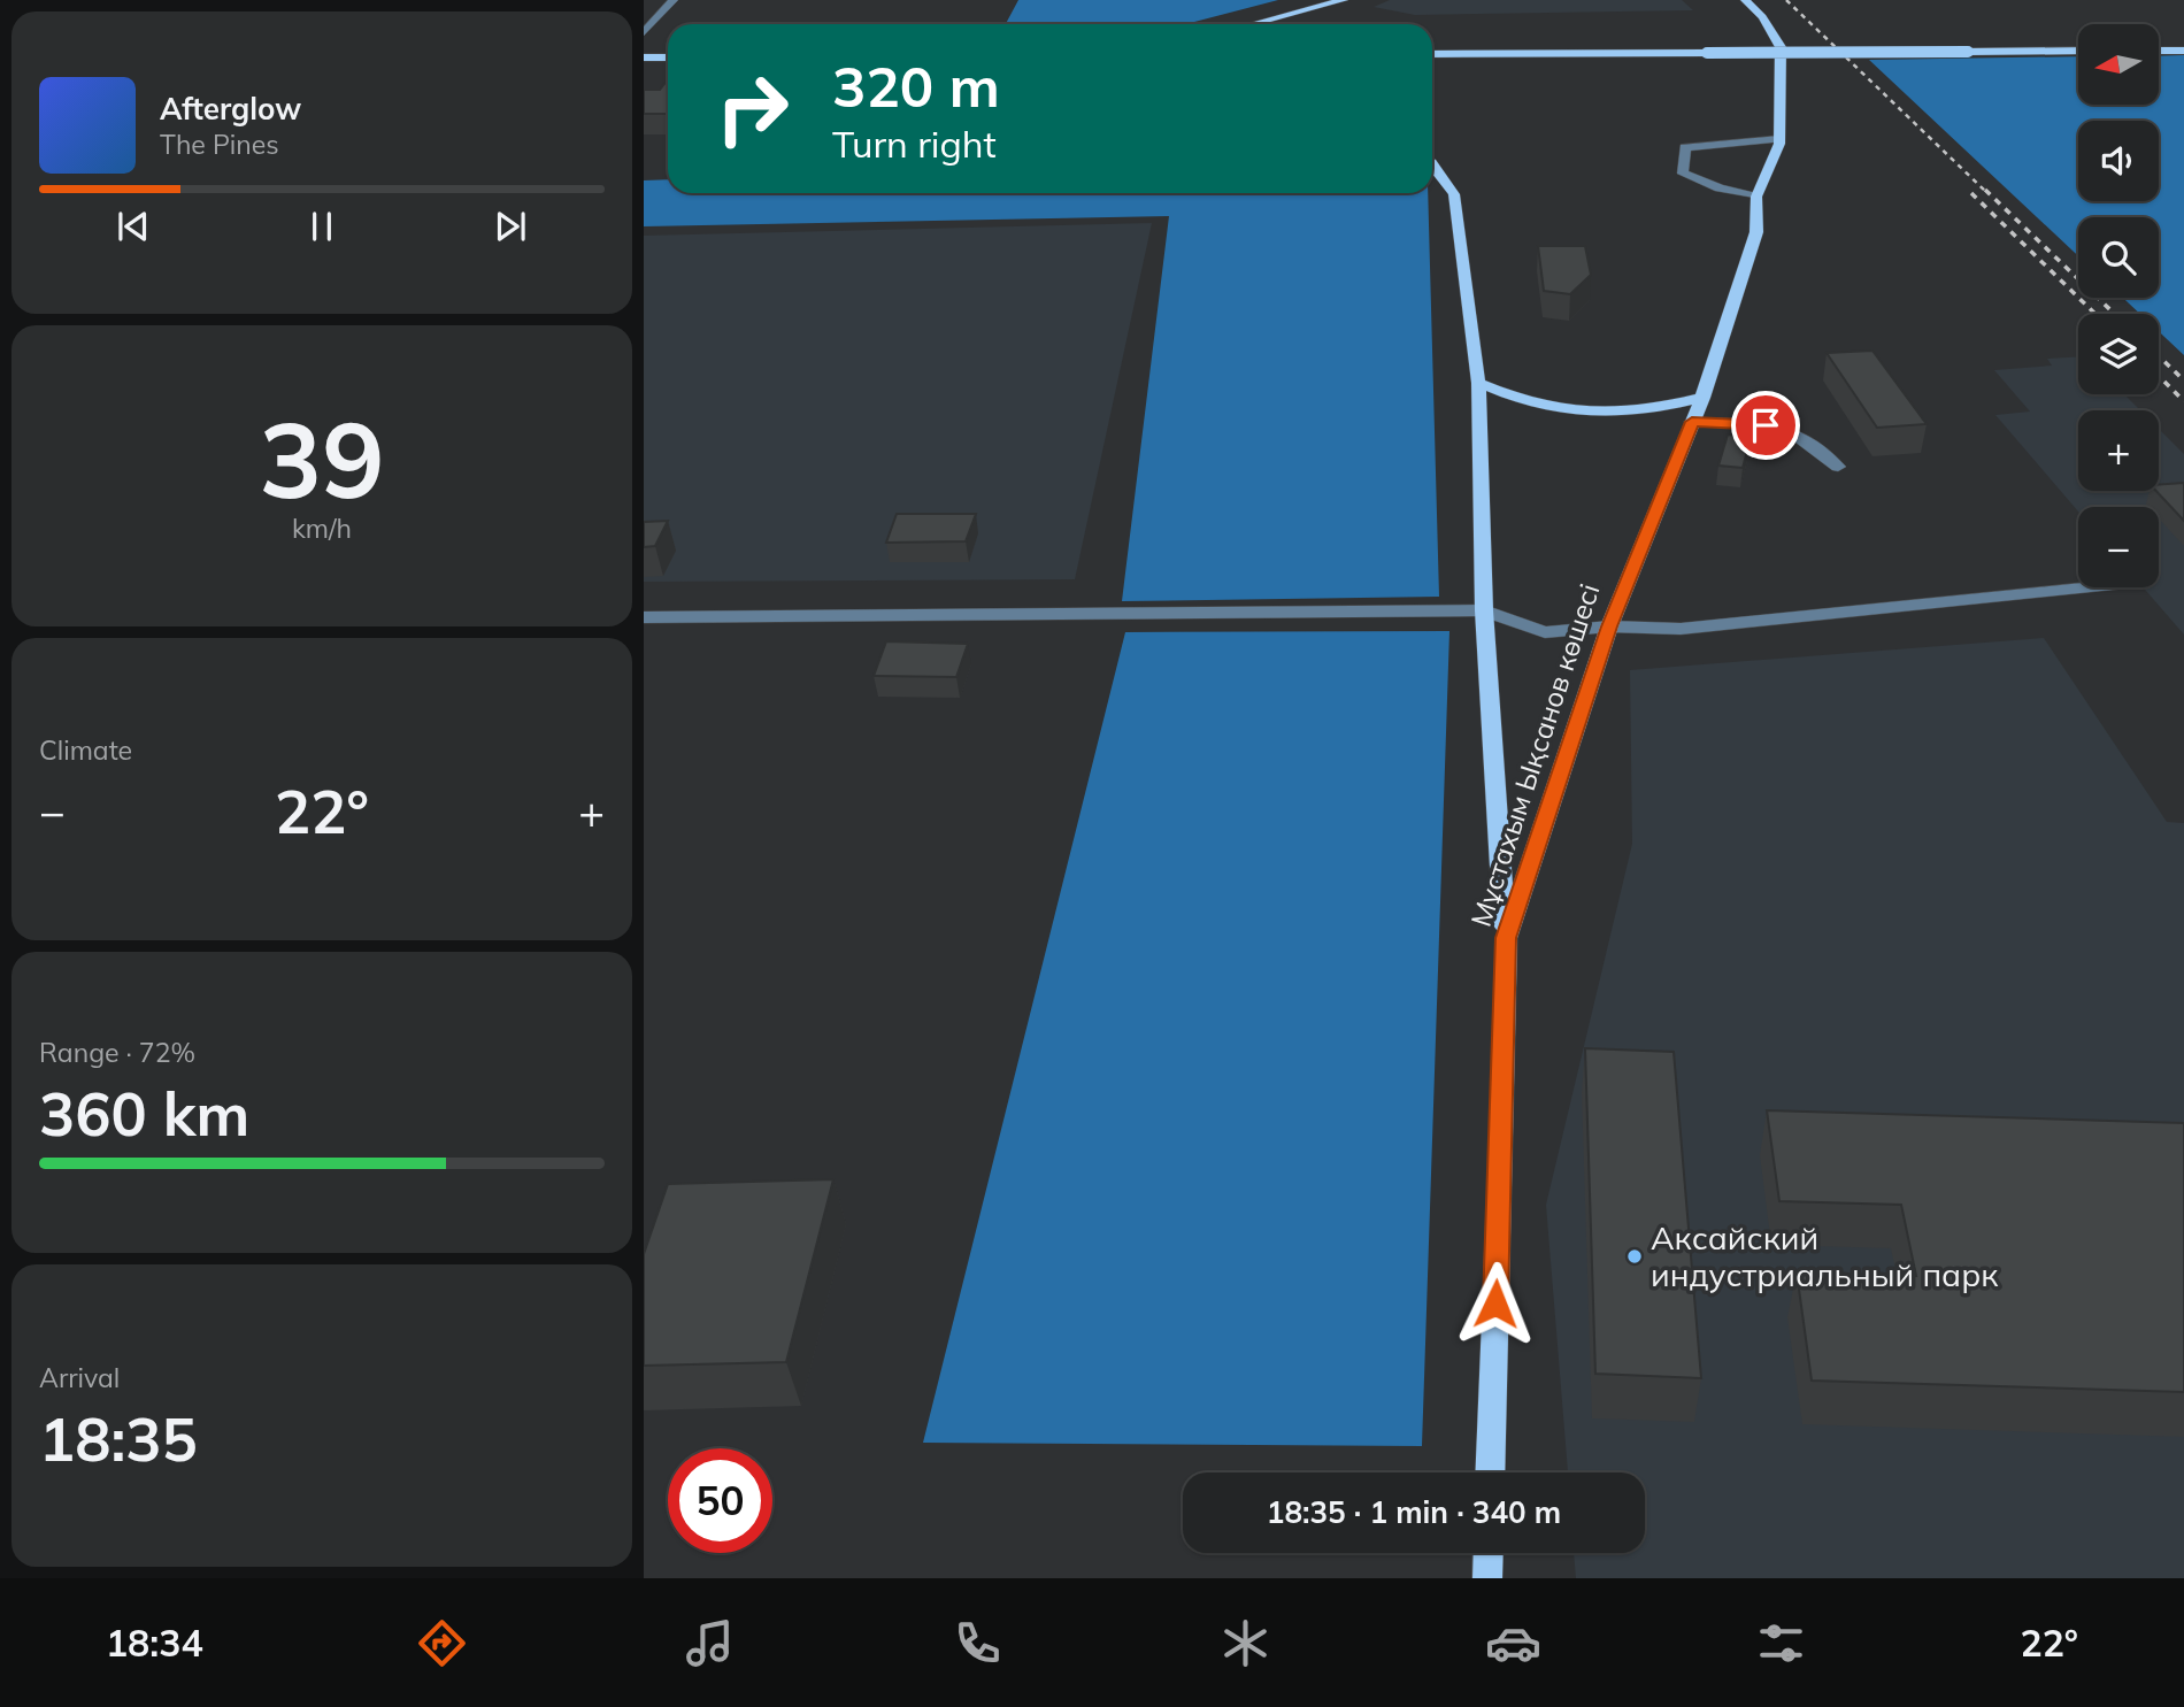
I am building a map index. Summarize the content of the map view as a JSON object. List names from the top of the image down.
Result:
{
  "streets": {
    "main road": ["Мұстахым Ықсанов көшесі"]
  },
  "places": ["Аксайский индустриальный парк"],
  "north": "left",
  "page": {
    "map_buttons": ["+", "−"],
    "turn": ["320 m", "Turn right"],
    "song": ["Afterglow", "The Pines"],
    "tile": [
      ["39", "km/h"],
      "Climate",
      ["Range · 72%", "360 km"],
      ["Arrival", "18:35"]
    ],
    "heat": ["−", "22°", "+"],
    "limit": "50",
    "trip": "18:35 · 1 min · 340 m",
    "tabs": ["18:34", "22°"]
  }
}
